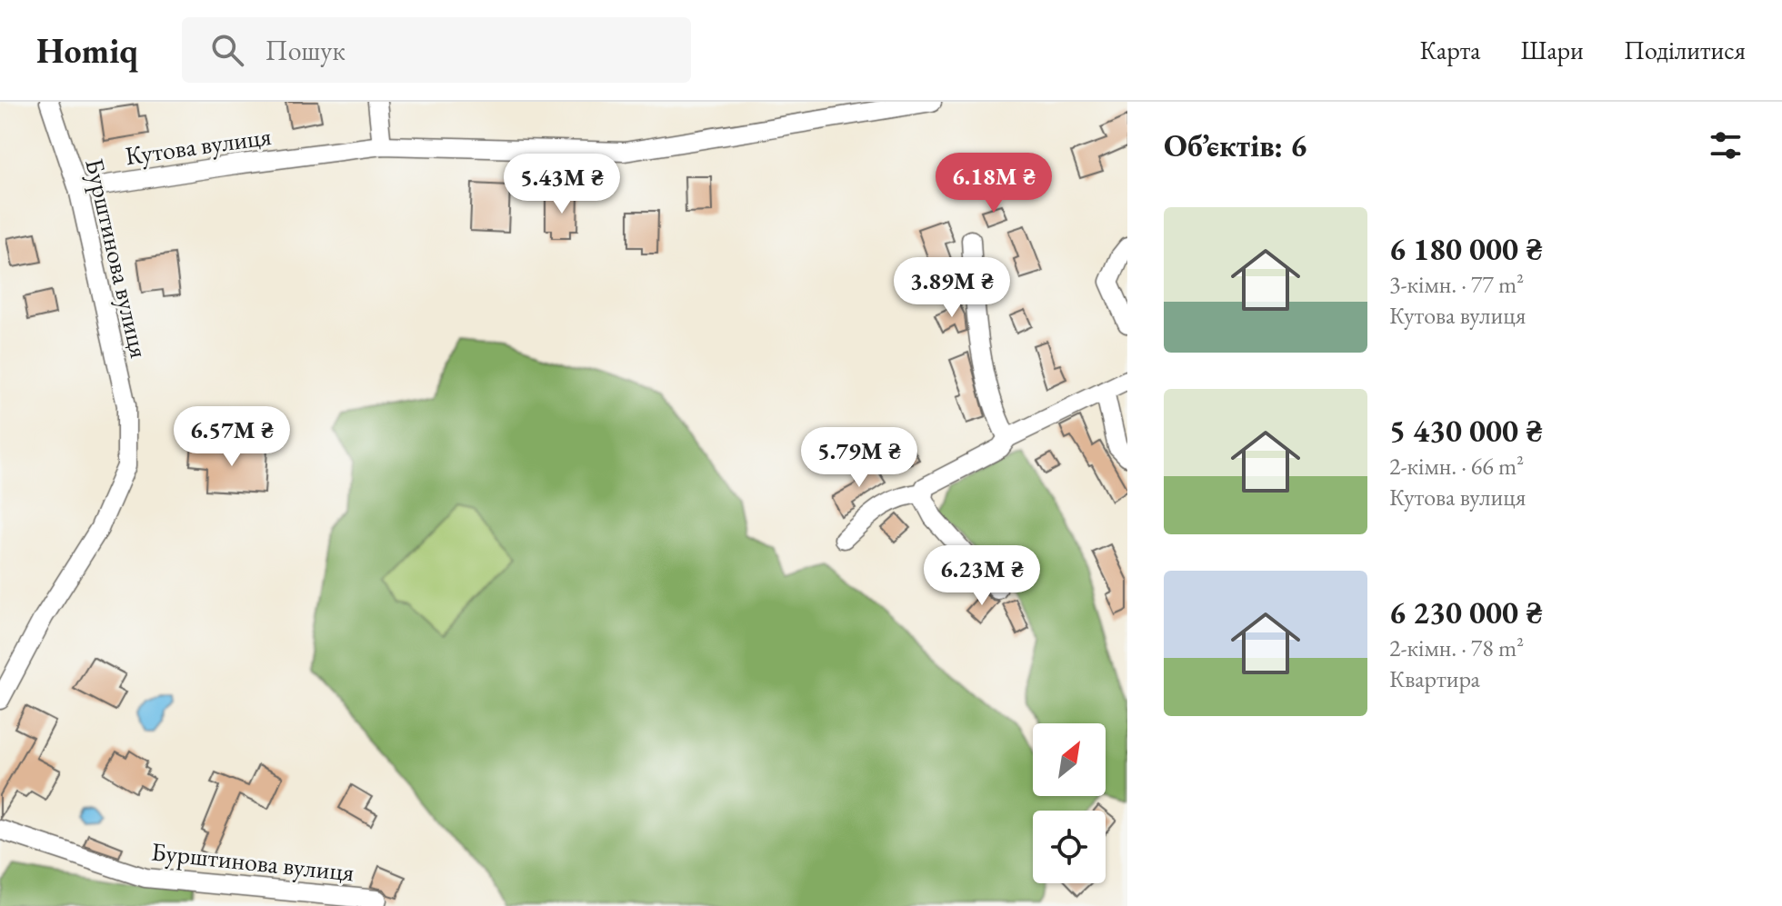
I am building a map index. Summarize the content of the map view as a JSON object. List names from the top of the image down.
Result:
{
  "streets": {
    "street": ["Кутова вулиця", "Бурштинова вулиця"]
  },
  "crossings": [
    ["Кутова вулиця", "Бурштинова вулиця"]
  ],
  "north": "top right",
  "page": {
    "header": "Homiq",
    "search": "Пошук",
    "nav": ["Карта", "Шари", "Поділитися"],
    "heading": "Об’єктів: 6",
    "price": [
      "6.18M ₴",
      "5.43M ₴",
      "3.89M ₴",
      "6.57M ₴",
      "5.79M ₴",
      "6.23M ₴"
    ],
    "list": [
      {
        "name": "6 180 000 ₴",
        "note": "3-кімн. · 77 m² · Кутова вулиця"
      },
      {
        "name": "5 430 000 ₴",
        "note": "2-кімн. · 66 m² · Кутова вулиця"
      },
      {
        "name": "6 230 000 ₴",
        "note": "2-кімн. · 78 m² · Квартира"
      }
    ]
  }
}
